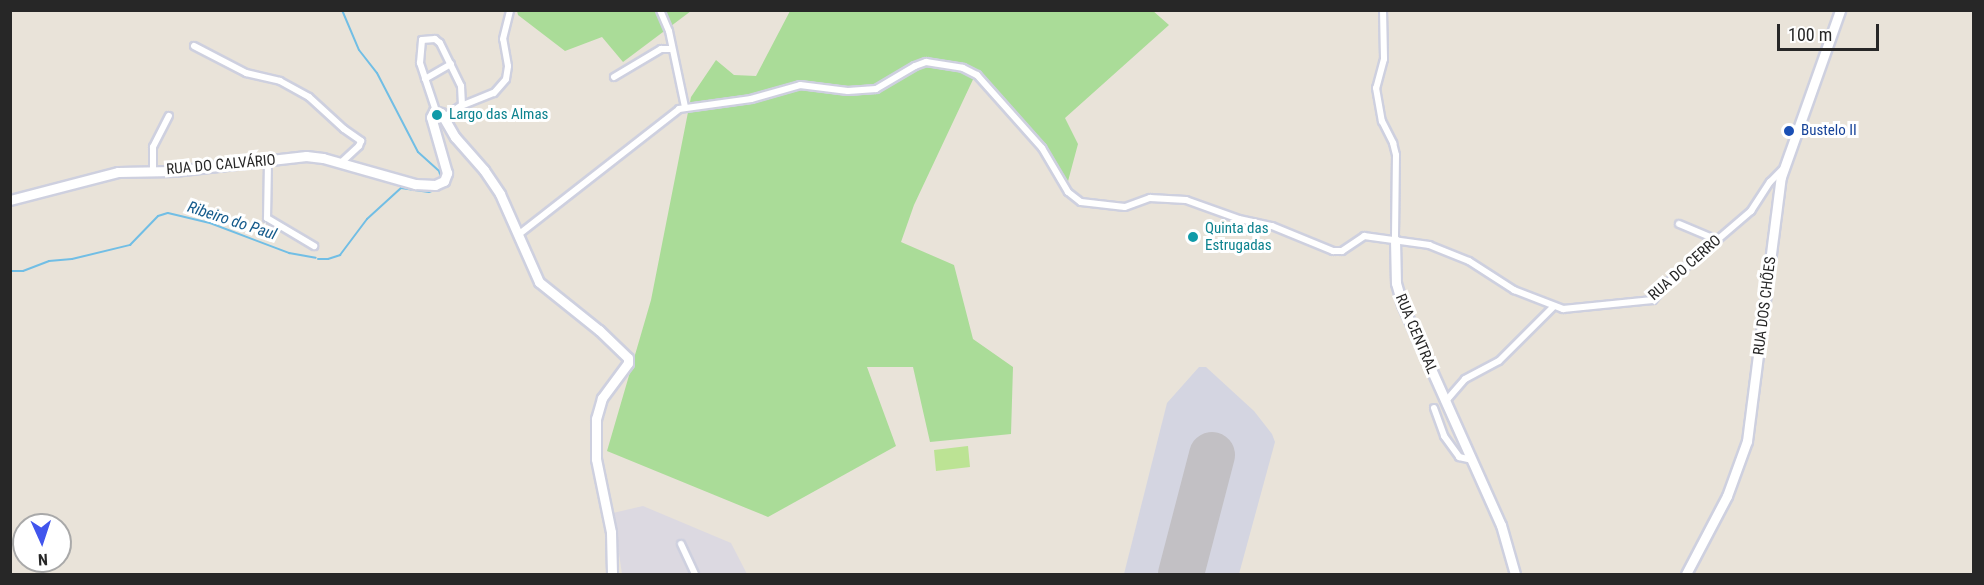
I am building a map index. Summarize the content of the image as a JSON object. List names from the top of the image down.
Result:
{
  "streets": {
    "street": [
      "RUA DO CALVÁRIO",
      "RUA DO CERRO",
      "RUA DOS CHÕES",
      "RUA CENTRAL"
    ]
  },
  "crossings": [
    ["RUA DO CERRO", "RUA DOS CHÕES"],
    ["RUA DO CERRO", "RUA CENTRAL"]
  ],
  "water": ["Ribeiro do Paul"],
  "places": ["Largo das Almas", "Bustelo II", "Quinta das Estrugadas"],
  "scale_bar": "100 m",
  "north": "bottom"
}
